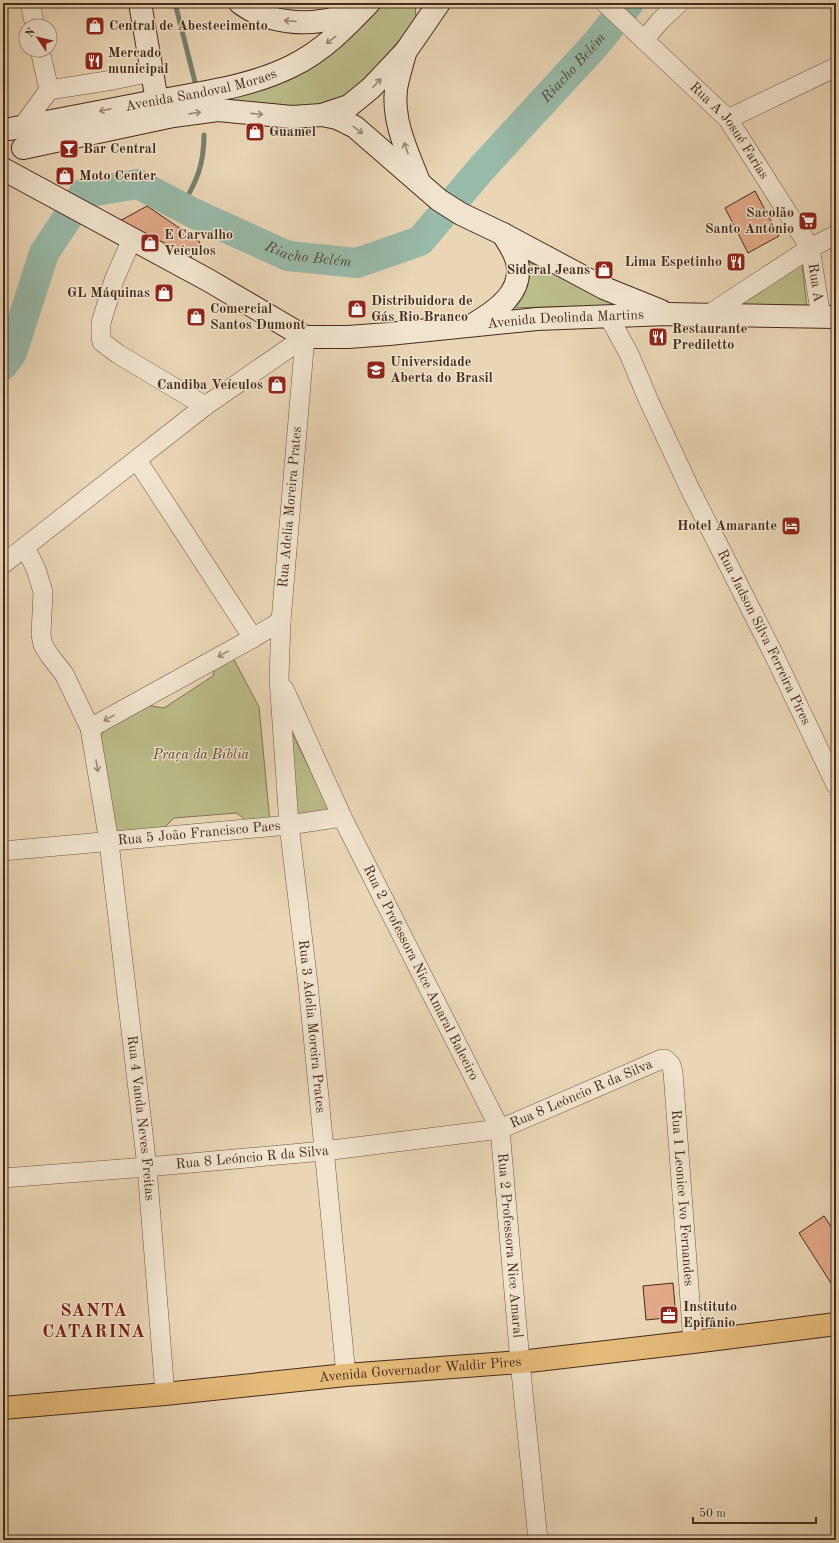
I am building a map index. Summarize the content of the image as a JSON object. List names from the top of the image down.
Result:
{
  "streets": {
    "main road": ["Avenida Sandoval Moraes", "Avenida Deolinda Martins", "Avenida Governador Waldir Pires"],
    "street": [
      "Rua A Josué Farias",
      "Rua A",
      "Rua Adelia Moreira Prates",
      "Rua Jadson Silva Ferreira Pires",
      "Rua 5 João Francisco Paes",
      "Rua 2 Professora Nice Amaral Baleeiro",
      "Rua 3 Adelia Moreira Prates",
      "Rua 8 Leôncio R da Silva",
      "Rua 4 Vanda Neves Freitas",
      "Rua 8 Leóncio R da Silva",
      "Rua 1 Leonice Ivo Fernandes",
      "Rua 2 Professora Nice Amaral"
    ]
  },
  "crossings": [
    ["Rua A Josué Farias", "Rua A"],
    ["Rua A", "Avenida Deolinda Martins"],
    ["Avenida Deolinda Martins", "Rua Adelia Moreira Prates"],
    ["Avenida Deolinda Martins", "Rua Jadson Silva Ferreira Pires"],
    ["Rua Adelia Moreira Prates", "Rua 2 Professora Nice Amaral Baleeiro"],
    ["Rua Adelia Moreira Prates", "Rua 3 Adelia Moreira Prates"],
    ["Rua 5 João Francisco Paes", "Rua 2 Professora Nice Amaral Baleeiro"],
    ["Rua 5 João Francisco Paes", "Rua 3 Adelia Moreira Prates"],
    ["Rua 5 João Francisco Paes", "Rua 4 Vanda Neves Freitas"],
    ["Rua 2 Professora Nice Amaral Baleeiro", "Rua 3 Adelia Moreira Prates"],
    ["Rua 2 Professora Nice Amaral Baleeiro", "Rua 8 Leôncio R da Silva"],
    ["Rua 2 Professora Nice Amaral Baleeiro", "Rua 8 Leóncio R da Silva"],
    ["Rua 2 Professora Nice Amaral Baleeiro", "Rua 2 Professora Nice Amaral"],
    ["Rua 3 Adelia Moreira Prates", "Rua 8 Leóncio R da Silva"],
    ["Rua 3 Adelia Moreira Prates", "Avenida Governador Waldir Pires"],
    ["Rua 8 Leôncio R da Silva", "Rua 8 Leóncio R da Silva"],
    ["Rua 8 Leôncio R da Silva", "Rua 1 Leonice Ivo Fernandes"],
    ["Rua 8 Leôncio R da Silva", "Rua 2 Professora Nice Amaral"],
    ["Rua 4 Vanda Neves Freitas", "Rua 8 Leóncio R da Silva"],
    ["Rua 4 Vanda Neves Freitas", "Avenida Governador Waldir Pires"],
    ["Rua 8 Leóncio R da Silva", "Rua 2 Professora Nice Amaral"],
    ["Rua 1 Leonice Ivo Fernandes", "Avenida Governador Waldir Pires"],
    ["Rua 2 Professora Nice Amaral", "Avenida Governador Waldir Pires"]
  ],
  "districts": ["SANTA CATARINA"],
  "water": ["Riacho Belém"],
  "parks": ["Praça da Bíblia"],
  "places": {
    "shop": [
      "Central de Abestecimento",
      "Guamel",
      "Moto Center",
      "E Carvalho Veículos",
      "Sideral Jeans",
      "GL Máquinas",
      "Distribuidora de Gás Rio Branco",
      "Comercial Santos Dumont",
      "Candiba Veículos"
    ],
    "restaurant": ["Mercado municipal", "Lima Espetinho", "Restaurante Prediletto"],
    "bar": ["Bar Central"],
    "supermarket": ["Sacolão Santo Antônio"],
    "school or university": ["Universidade Aberta do Brasil"],
    "hotel": ["Hotel Amarante"],
    "office": ["Instituto Epifânio"]
  },
  "scale_bar": "50 m",
  "north": "top left"
}
